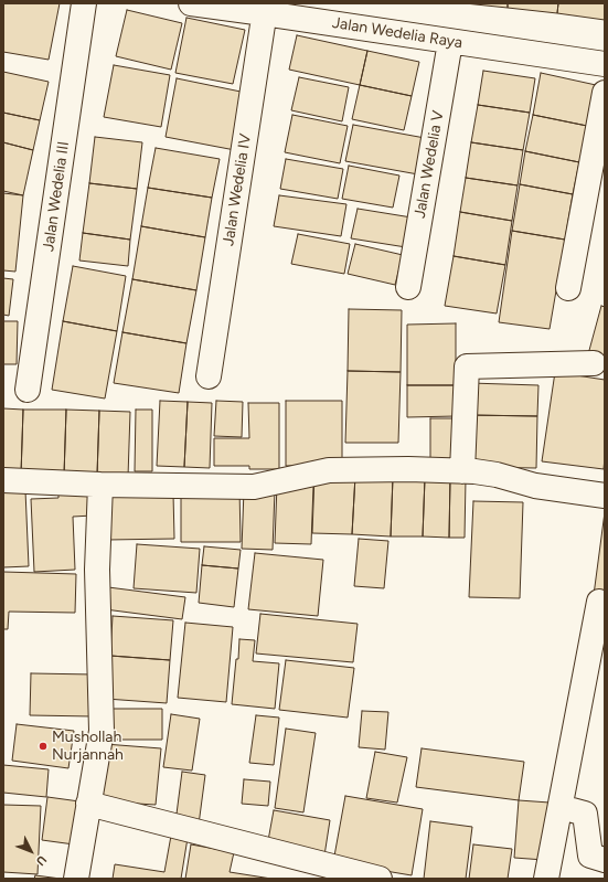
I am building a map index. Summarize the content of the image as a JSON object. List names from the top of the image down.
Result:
{
  "streets": {
    "street": [
      "Jalan Wedelia Raya",
      "Jalan Wedelia V",
      "Jalan Wedelia IV",
      "Jalan Wedelia III"
    ]
  },
  "crossings": [
    ["Jalan Wedelia Raya", "Jalan Wedelia V"],
    ["Jalan Wedelia Raya", "Jalan Wedelia IV"]
  ],
  "places": ["Mushollah Nurjannah"],
  "north": "bottom right"
}
